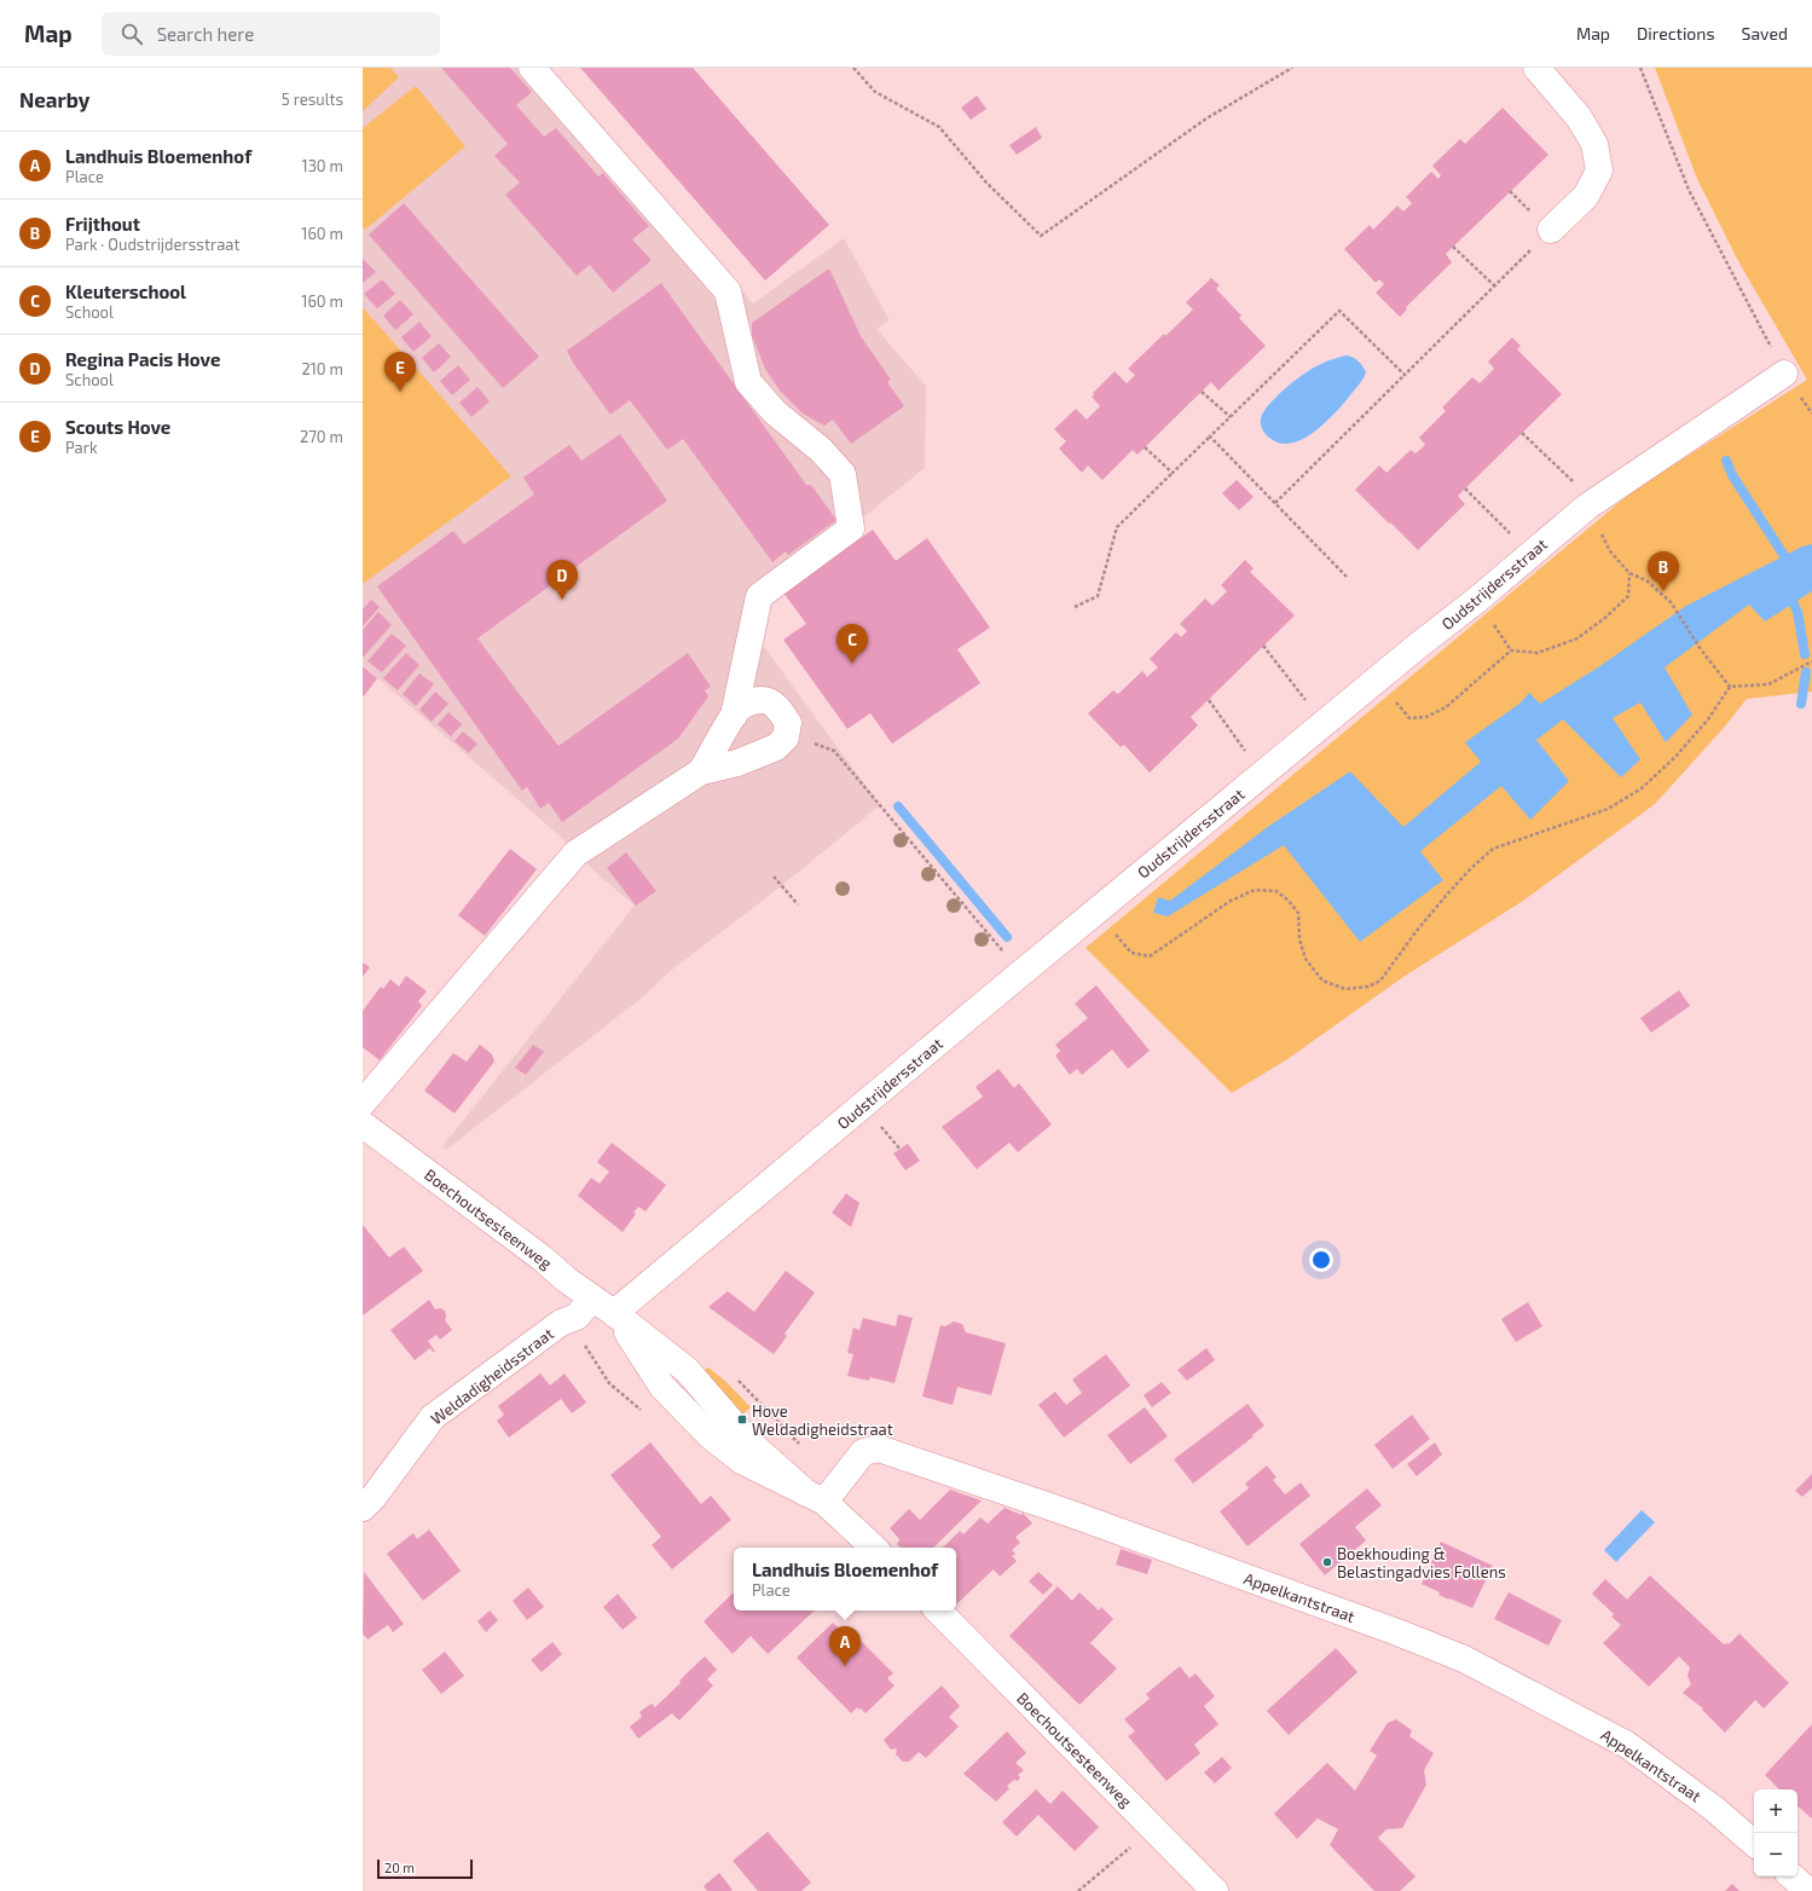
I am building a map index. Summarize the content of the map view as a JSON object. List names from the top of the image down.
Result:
{
  "streets": {
    "street": [
      "Oudstrijdersstraat",
      "Boechoutsesteenweg",
      "Weldadigheidsstraat",
      "Appelkantstraat"
    ]
  },
  "crossings": [
    ["Oudstrijdersstraat", "Boechoutsesteenweg"],
    ["Boechoutsesteenweg", "Weldadigheidsstraat"],
    ["Boechoutsesteenweg", "Appelkantstraat"]
  ],
  "places": {
    "transit": ["Hove Weldadigheidstraat"],
    "other": ["Boekhouding & Belastingadvies Follens"]
  },
  "scale_bar": "20 m",
  "page": {
    "header": "Map",
    "search": "Search here",
    "nav": ["Map", "Directions", "Saved"],
    "heading": ["Nearby", "5 results"],
    "list": [
      {
        "mark": "A",
        "name": "Landhuis Bloemenhof",
        "note": "Place",
        "value": "130 m"
      },
      {
        "mark": "B",
        "name": "Frijthout",
        "note": "Park · Oudstrijdersstraat",
        "value": "160 m"
      },
      {
        "mark": "C",
        "name": "Kleuterschool",
        "note": "School",
        "value": "160 m"
      },
      {
        "mark": "D",
        "name": "Regina Pacis Hove",
        "note": "School",
        "value": "210 m"
      },
      {
        "mark": "E",
        "name": "Scouts Hove",
        "note": "Park",
        "value": "270 m"
      }
    ],
    "pins": [
      "E",
      "B",
      "D",
      "C",
      "A"
    ],
    "popup": ["Landhuis Bloemenhof", "Place"],
    "map_buttons": ["+", "−"],
    "scale": "20 m"
  }
}
